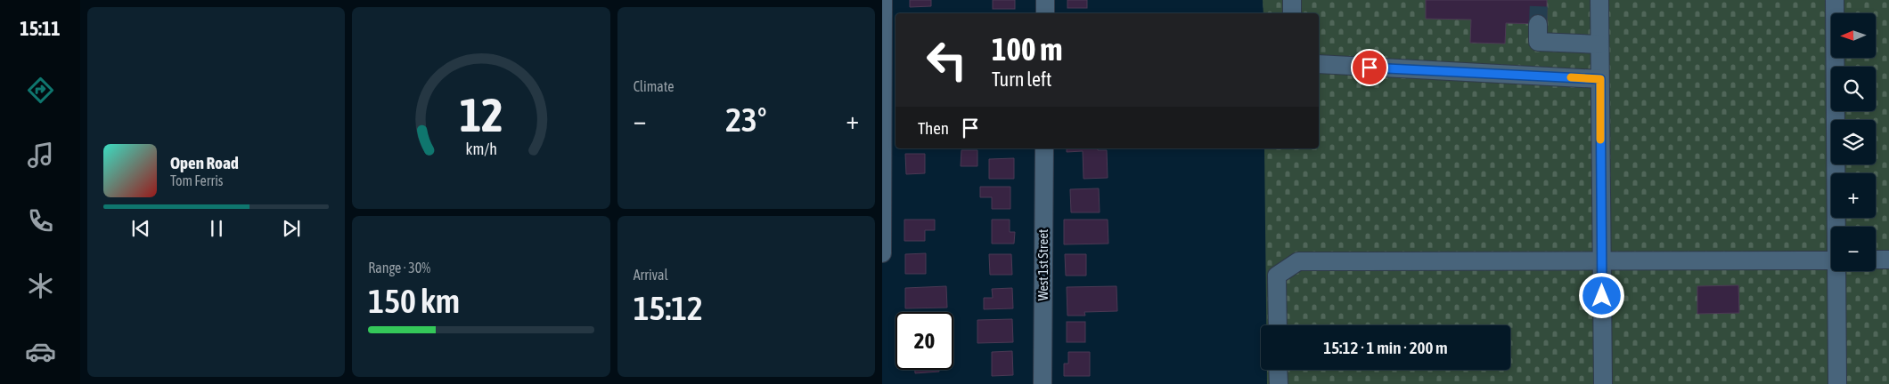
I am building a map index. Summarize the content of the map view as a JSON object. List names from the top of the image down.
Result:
{
  "streets": {
    "street": ["West 1st Street"]
  },
  "north": "left",
  "page": {
    "tabs": "15:11",
    "tile": [
      "Climate",
      ["Range · 30%", "150 km"],
      ["Arrival", "15:12"]
    ],
    "map_buttons": ["+", "−"],
    "turn": ["100 m", "Turn left"],
    "heat": ["−", "23°", "+"],
    "then": "Then",
    "song": ["Open Road", "Tom Ferris"],
    "limit": "20",
    "trip": "15:12 · 1 min · 200 m",
    "gauge": ["12", "km/h"]
  }
}
